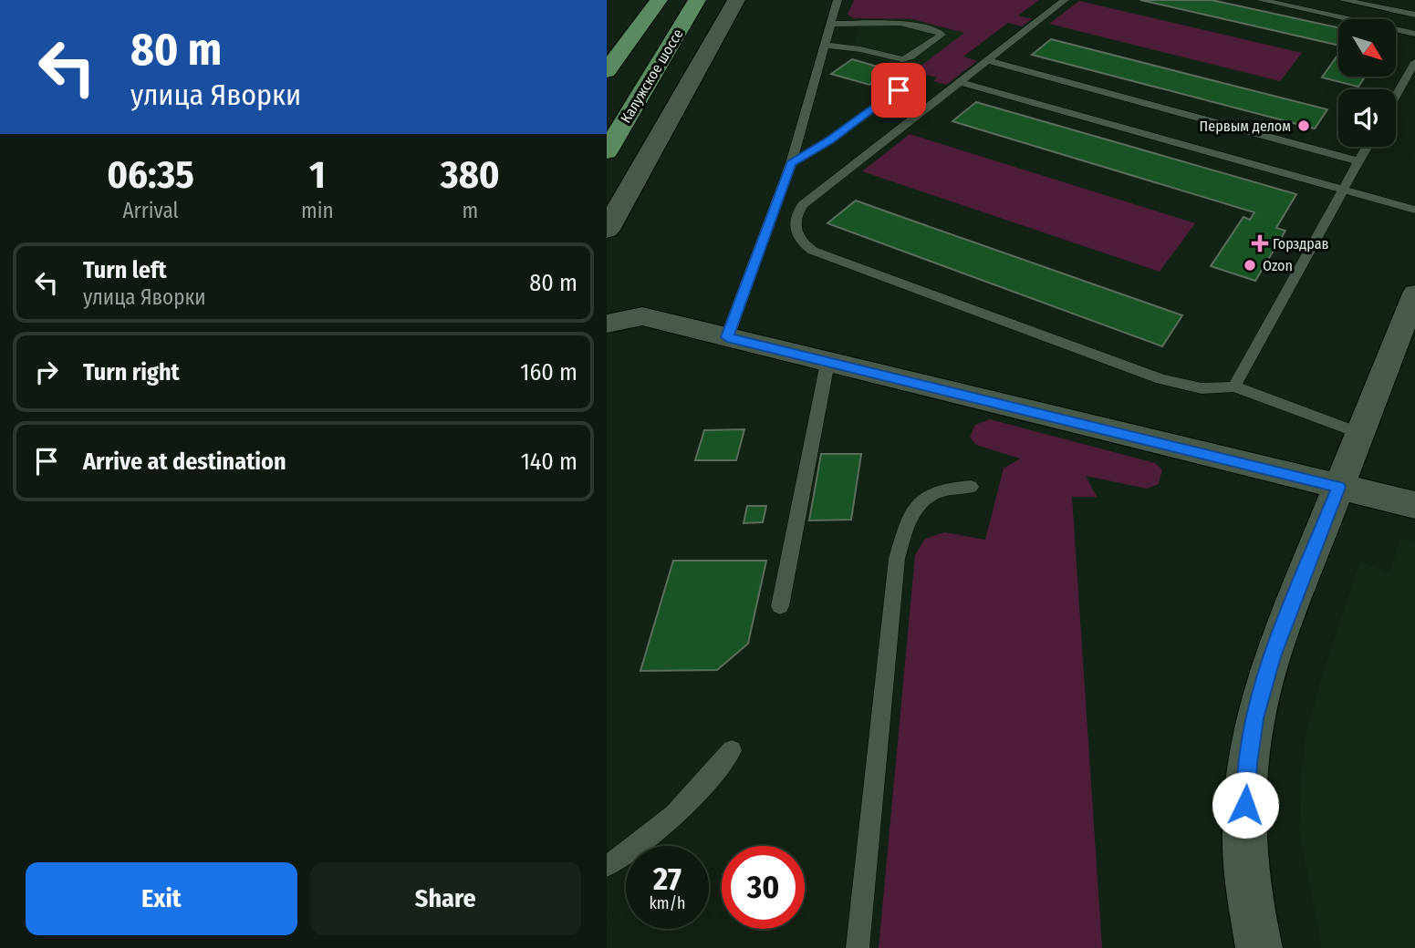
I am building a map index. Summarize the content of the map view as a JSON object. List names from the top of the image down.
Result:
{
  "streets": {
    "highway": ["Калужское шоссе"]
  },
  "places": {
    "other": ["Первым делом", "Ozon"],
    "health": ["Горздрав"]
  },
  "north": "bottom right",
  "page": {
    "turn": ["80 m", "улица Яворки"],
    "eta": [
      "06:35",
      "Arrival",
      "1",
      "min",
      "380",
      "m"
    ],
    "list": [
      {
        "name": "Turn left",
        "note": "улица Яворки",
        "value": "80 m"
      },
      {
        "name": "Turn right",
        "value": "160 m"
      },
      {
        "name": "Arrive at destination",
        "value": "140 m"
      }
    ],
    "speed": "27 km/h",
    "limit": "30",
    "buttons": ["Exit", "Share"]
  }
}
